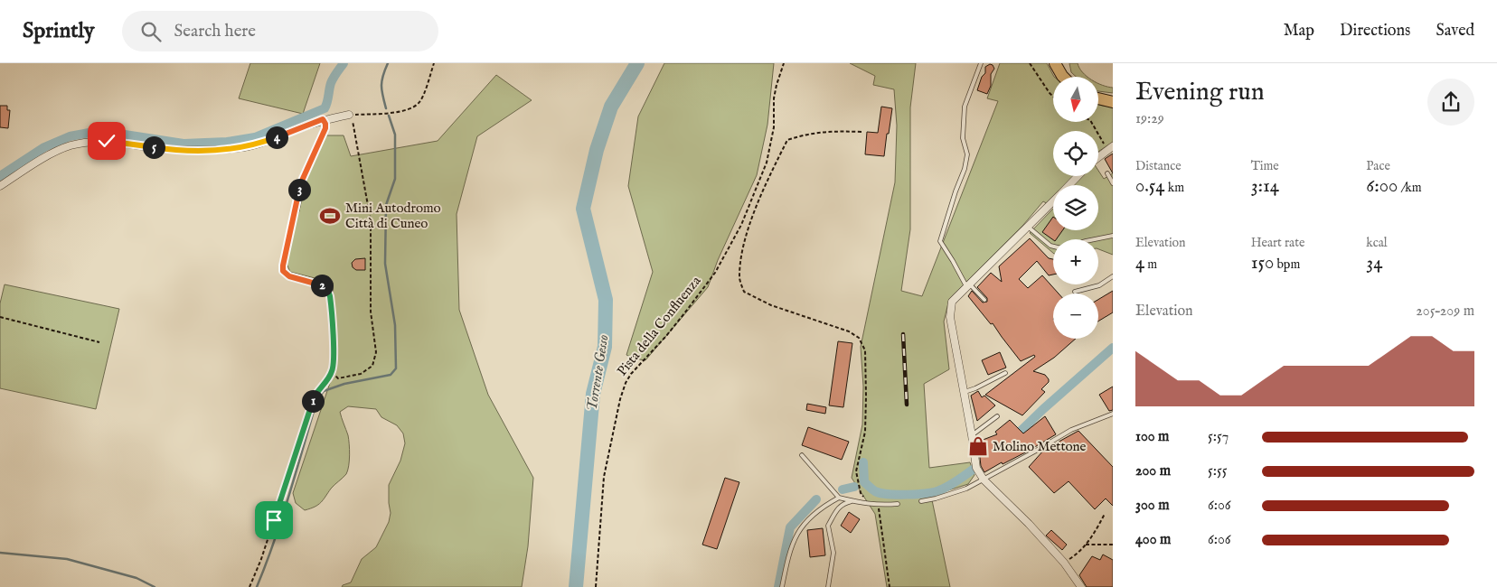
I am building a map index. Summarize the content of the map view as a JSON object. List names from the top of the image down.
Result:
{
  "streets": {
    "path": ["Pista della Confluenza"]
  },
  "water": ["Torrente Gesso"],
  "places": {
    "sports": ["Mini Autodromo Città di Cuneo"],
    "shop": ["Molino Mettone"]
  },
  "north": "bottom",
  "page": {
    "header": "Sprintly",
    "search": "Search here",
    "nav": ["Map", "Directions", "Saved"],
    "heading": ["Evening run", "19:29"],
    "map_buttons": ["+", "−"],
    "pins": [
      "4",
      "5",
      "3",
      "2",
      "1"
    ],
    "stats": [
      ["Distance", "0.54 km"],
      ["Time", "3:14"],
      ["Pace", "6:00 /km"],
      ["Elevation", "4 m"],
      ["Heart rate", "150 bpm"],
      ["kcal", "34"]
    ],
    "chart": ["Elevation", "205–209 m"],
    "list": [
      {
        "name": "100 m",
        "note": "5:57"
      },
      {
        "name": "200 m",
        "note": "5:55"
      },
      {
        "name": "300 m",
        "note": "6:06"
      },
      {
        "name": "400 m",
        "note": "6:06"
      }
    ]
  }
}
